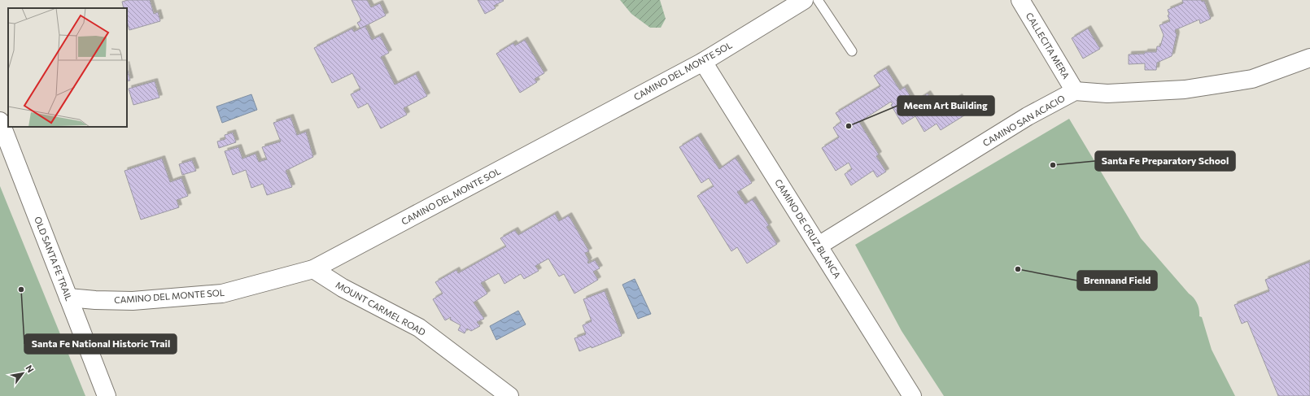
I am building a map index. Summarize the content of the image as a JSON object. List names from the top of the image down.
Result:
{
  "streets": {
    "street": [
      "CALLECITA MERA",
      "CAMINO DEL MONTE SOL",
      "CAMINO SAN ACACIO",
      "CAMINO DE CRUZ BLANCA",
      "OLD SANTA FE TRAIL",
      "MOUNT CARMEL ROAD"
    ]
  },
  "crossings": [
    ["CALLECITA MERA", "CAMINO SAN ACACIO"],
    ["CAMINO DEL MONTE SOL", "CAMINO DE CRUZ BLANCA"],
    ["CAMINO DEL MONTE SOL", "OLD SANTA FE TRAIL"],
    ["CAMINO DEL MONTE SOL", "MOUNT CARMEL ROAD"],
    ["CAMINO SAN ACACIO", "CAMINO DE CRUZ BLANCA"]
  ],
  "places": [
    "Meem Art Building",
    "Santa Fe Preparatory School",
    "Brennand Field",
    "Santa Fe National Historic Trail"
  ],
  "north": "top right"
}
